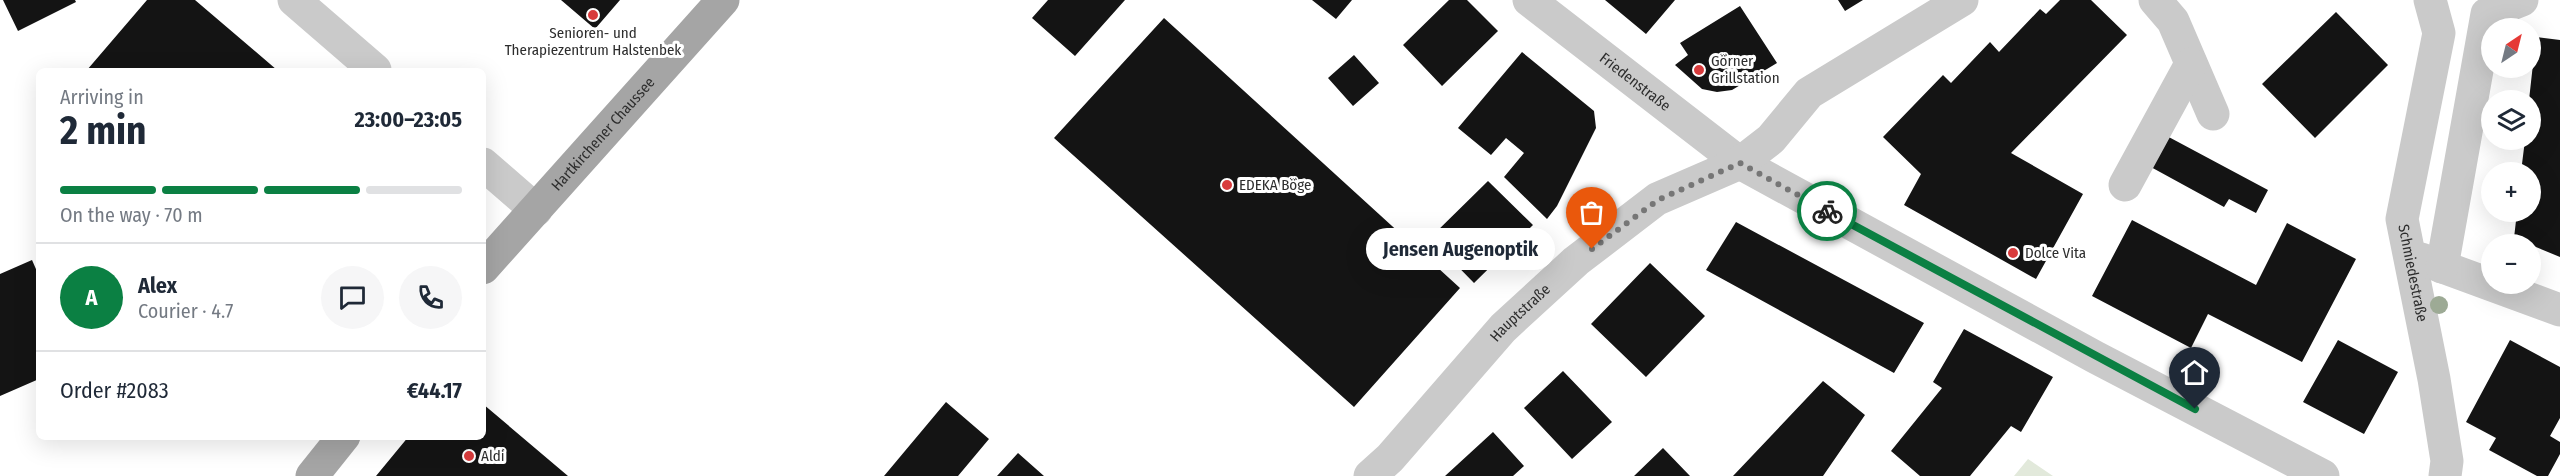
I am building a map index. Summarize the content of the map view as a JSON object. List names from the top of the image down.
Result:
{
  "streets": {
    "main road": ["Hartkirchener Chaussee"],
    "street": ["Friedenstraße", "Schmiedestraße", "Hauptstraße"]
  },
  "crossings": [
    ["Friedenstraße", "Hauptstraße"]
  ],
  "places": [
    "Senioren- und Therapiezentrum Halstenbek",
    "Görner Grillstation",
    "EDEKA Böge",
    "Jensen Augenoptik",
    "Dolce Vita",
    "Aldi"
  ],
  "north": "top right",
  "page": {
    "map_buttons": ["+", "−"],
    "heading": ["2 min", "Arriving in", "23:00–23:05"],
    "panel": [
      "Alex",
      "Courier · 4.7",
      "Order #2083",
      "€44.17"
    ],
    "bar": "On the way · 70 m",
    "bubble": "Jensen Augenoptik",
    "round": "A"
  }
}
